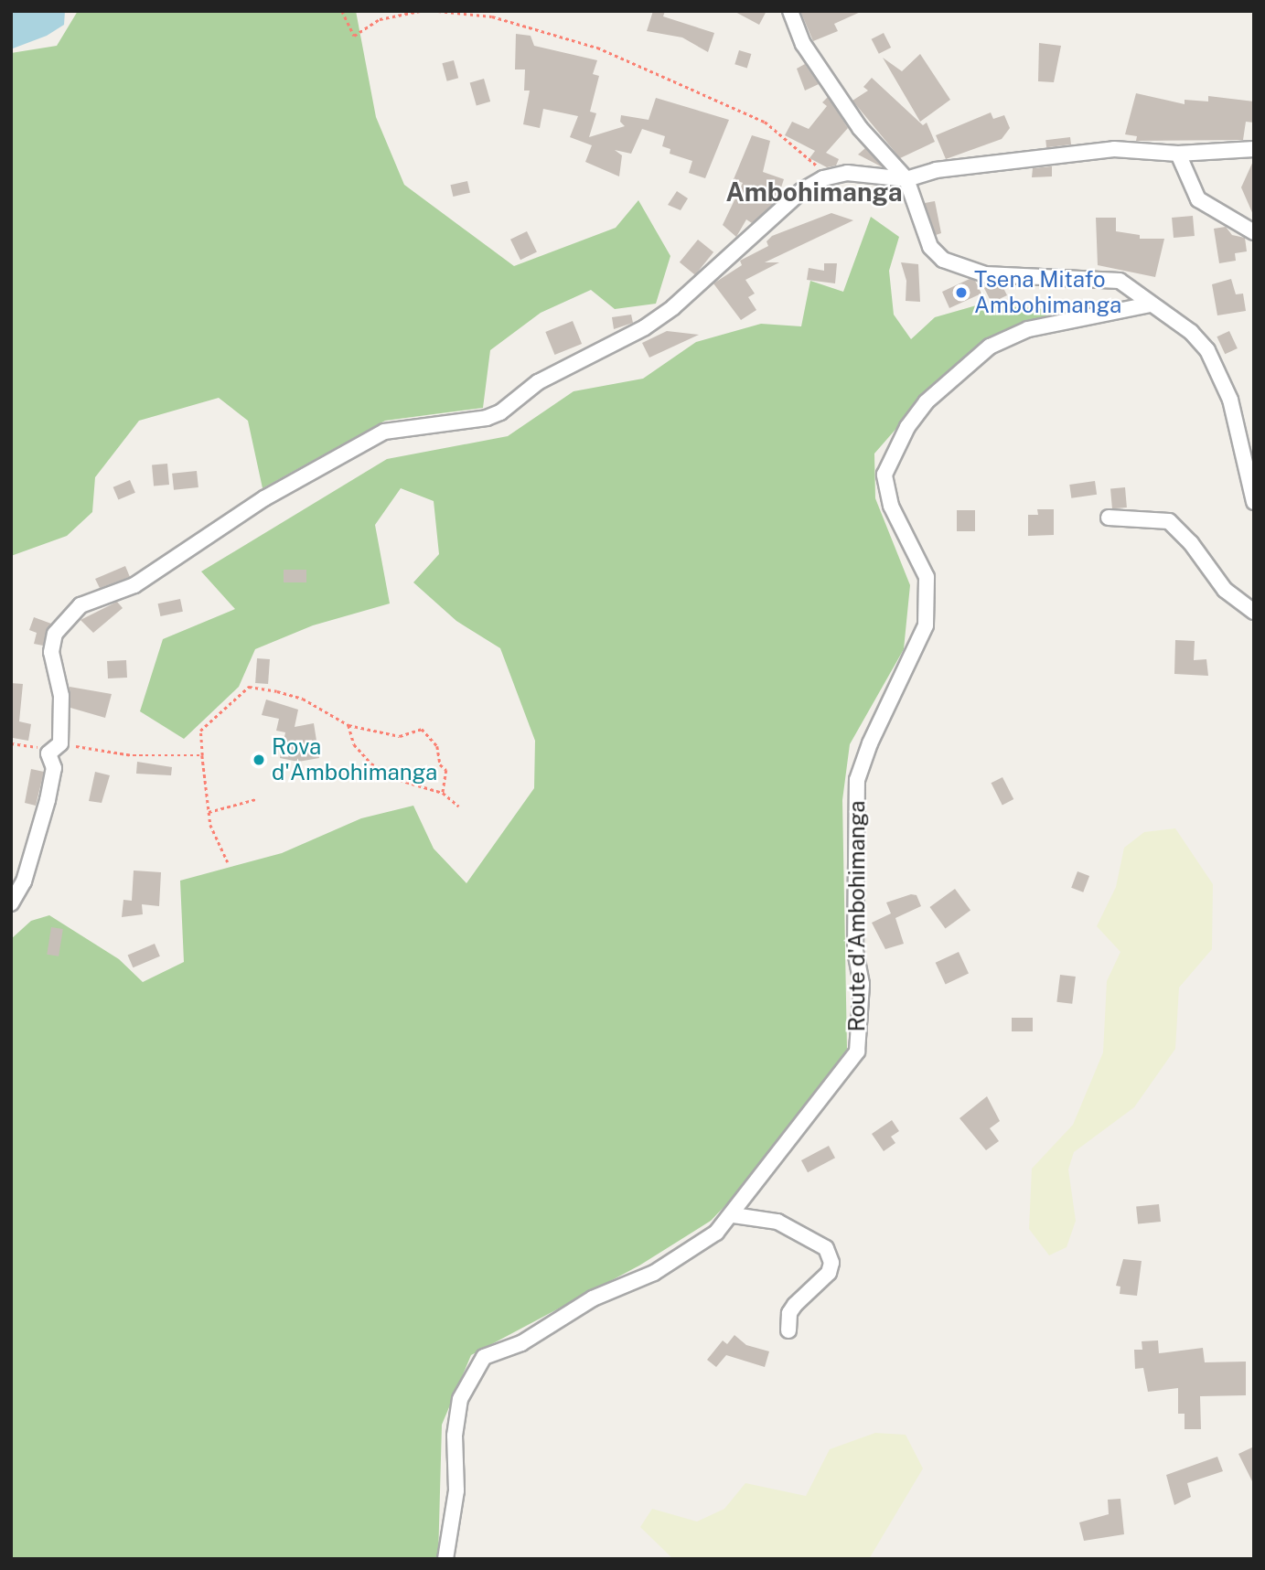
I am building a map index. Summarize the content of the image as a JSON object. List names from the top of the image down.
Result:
{
  "streets": {
    "street": ["Route d'Ambohimanga"]
  },
  "districts": ["Ambohimanga"],
  "places": ["Tsena Mitafo Ambohimanga", "Rova d'Ambohimanga"]
}
